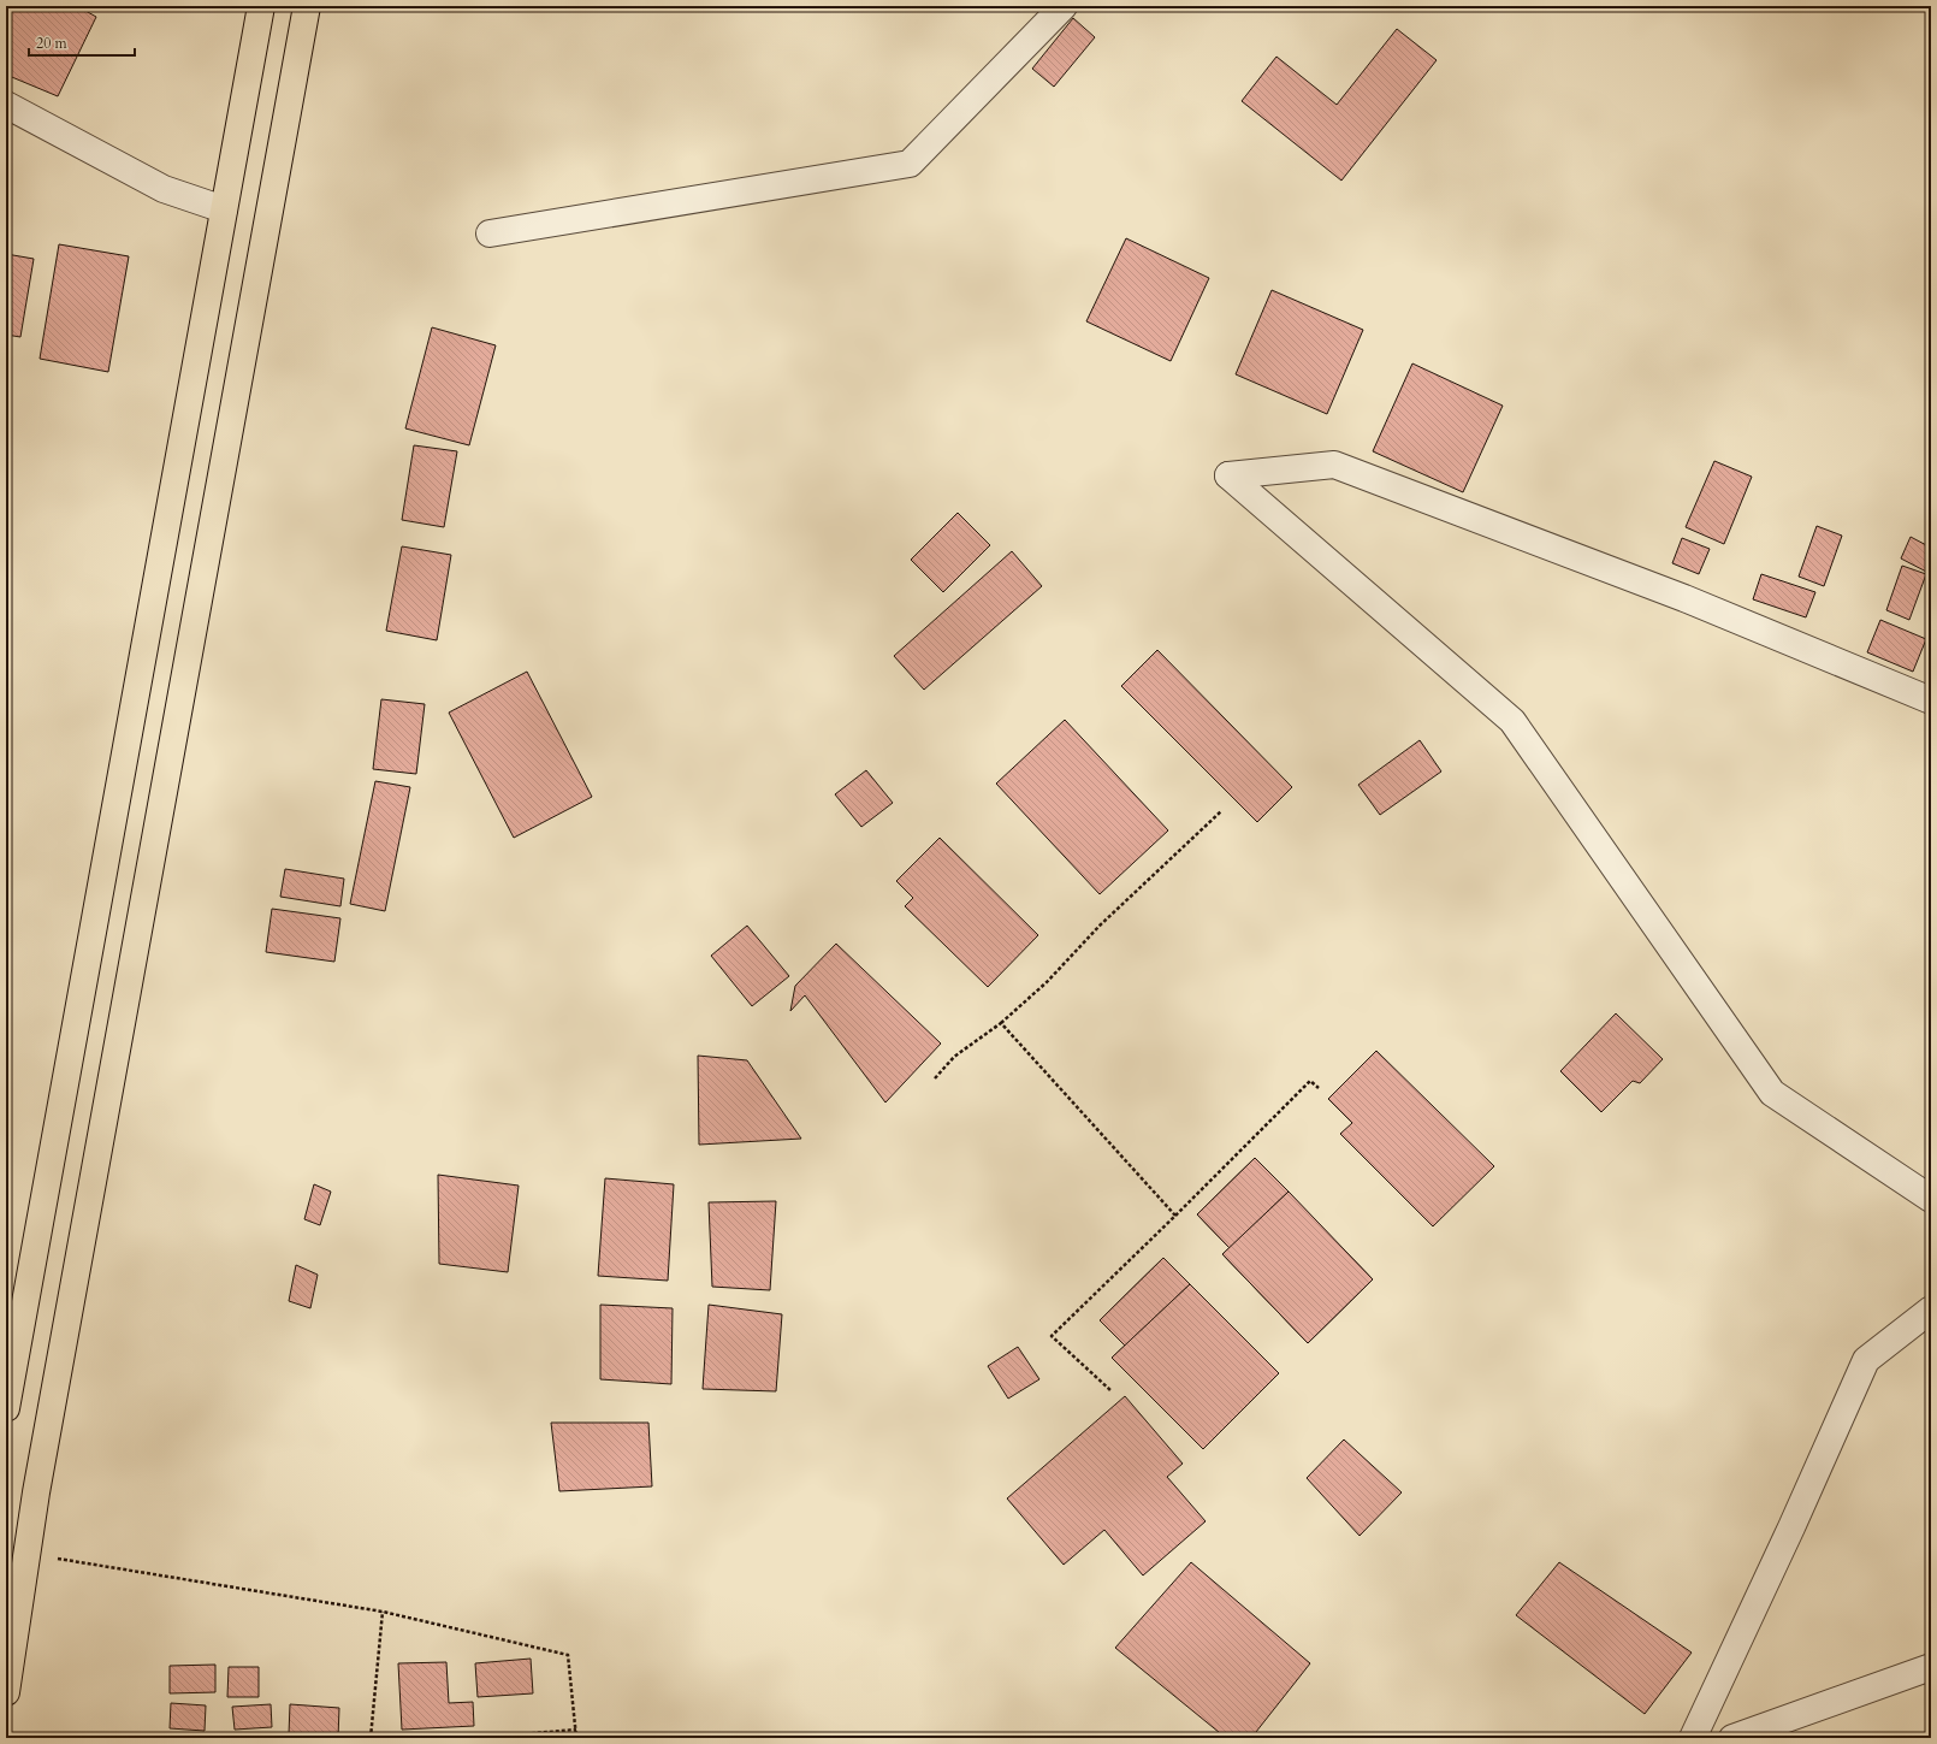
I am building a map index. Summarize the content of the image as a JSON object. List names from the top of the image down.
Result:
{
  "scale_bar": "20 m"
}
